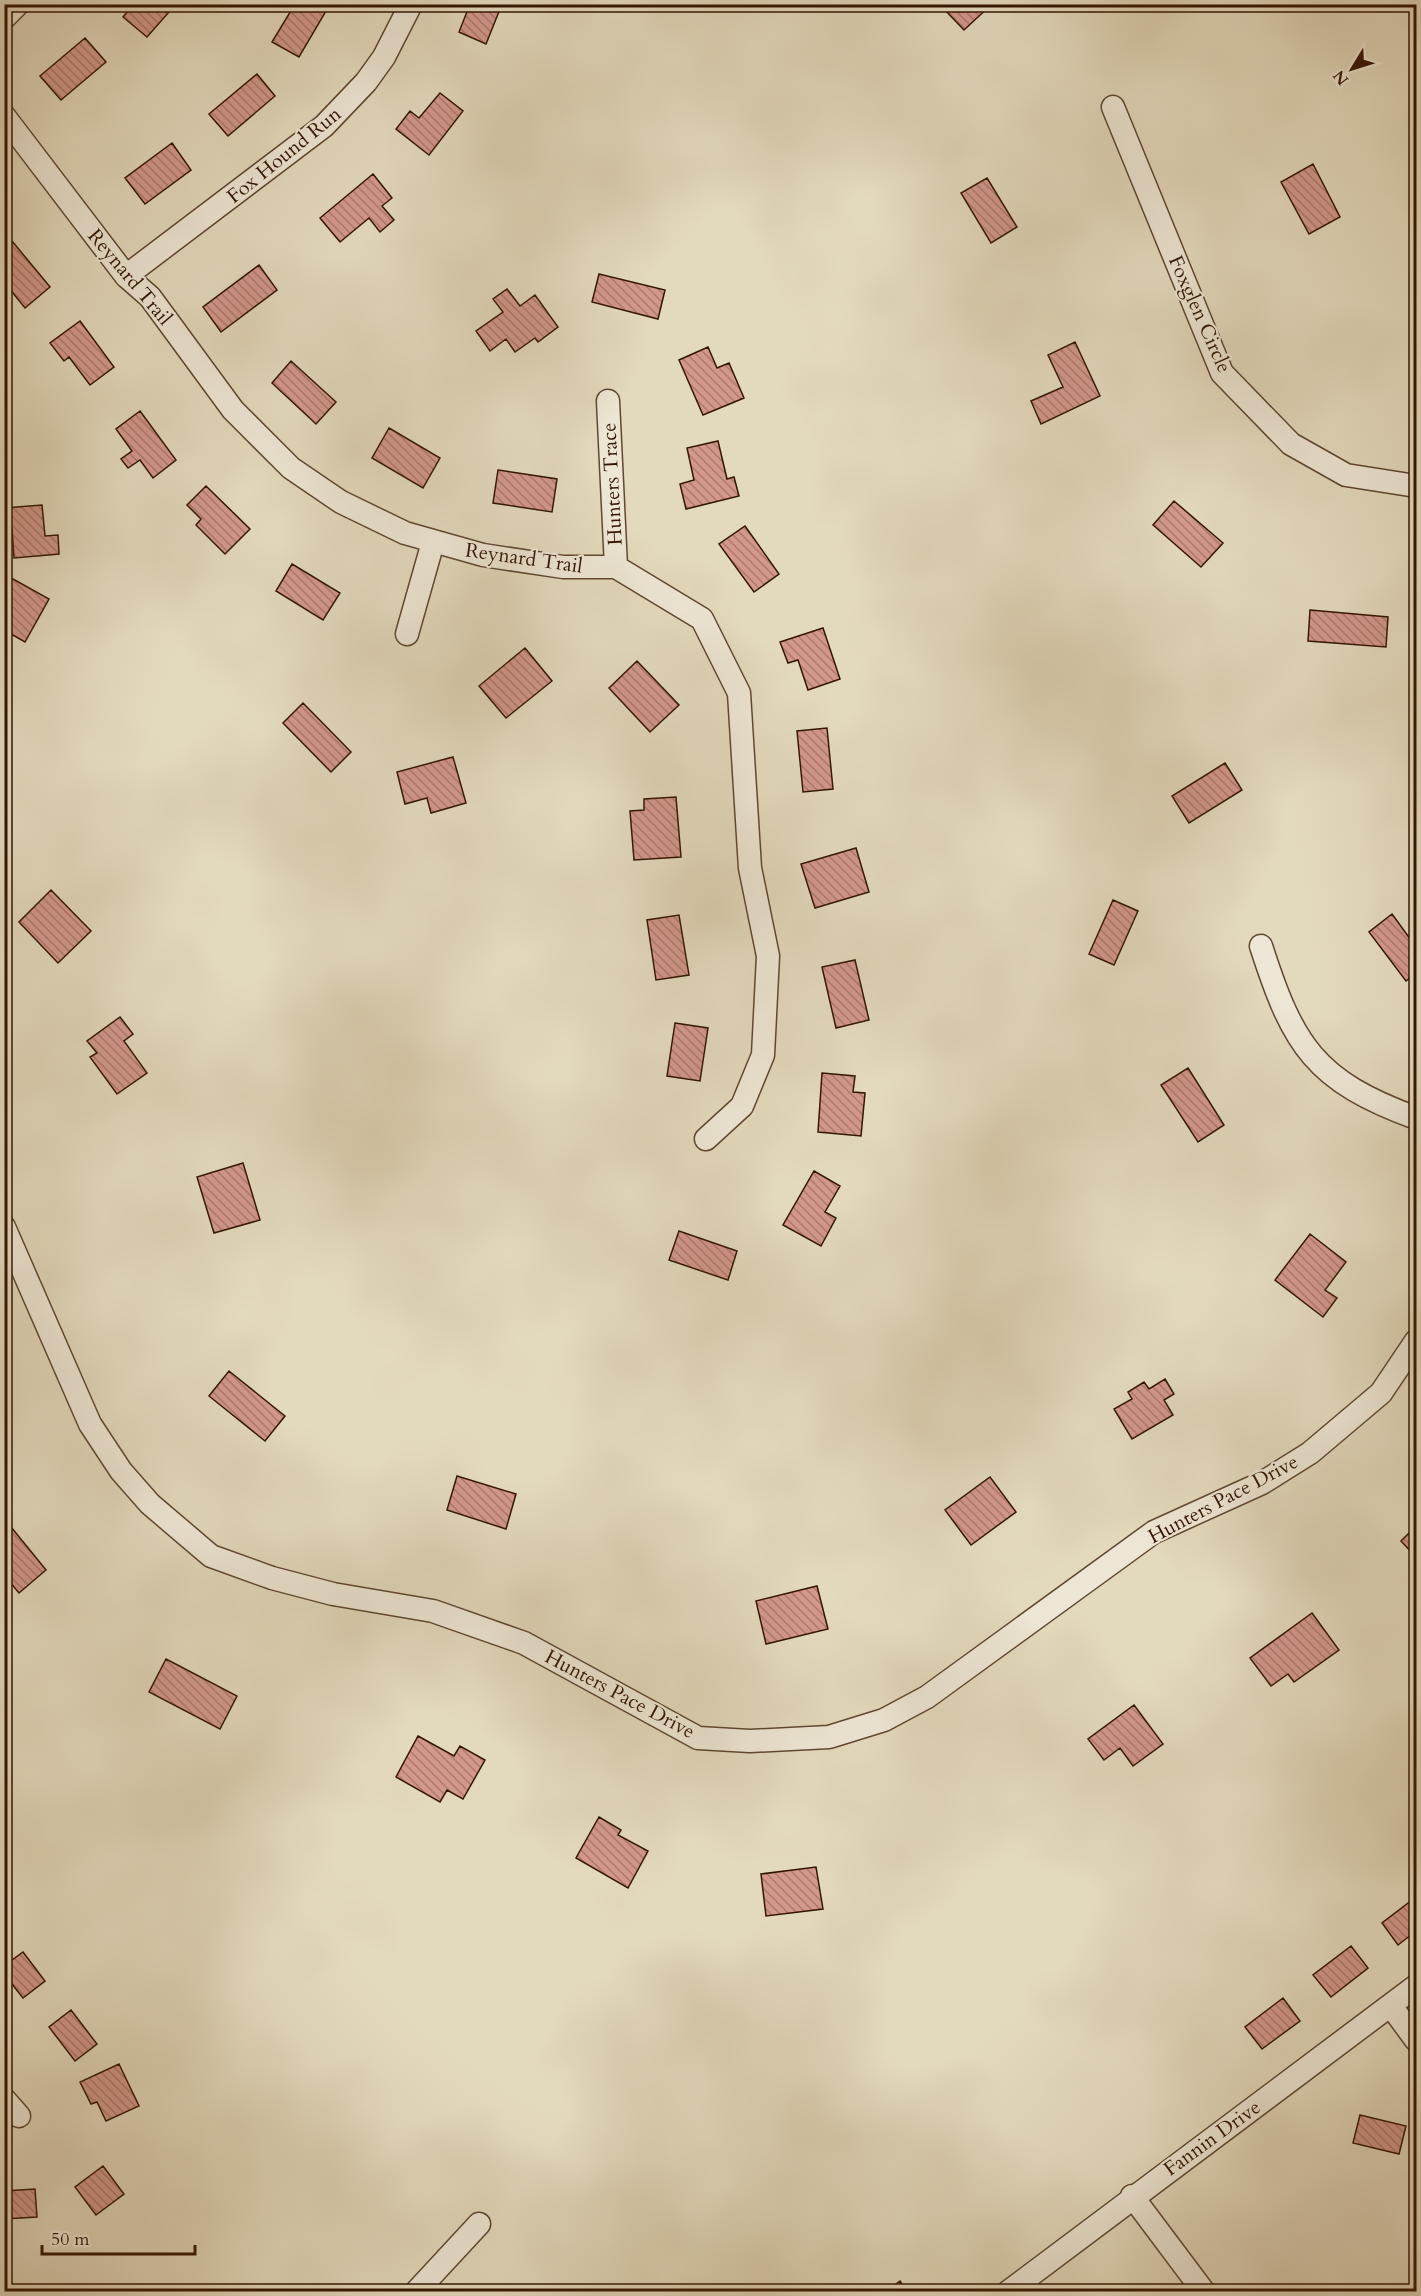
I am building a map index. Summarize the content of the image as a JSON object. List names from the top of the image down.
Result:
{
  "streets": {
    "street": [
      "Fox Hound Run",
      "Reynard Trail",
      "Foxglen Circle",
      "Hunters Trace",
      "Hunters Pace Drive",
      "Fannin Drive"
    ]
  },
  "crossings": [
    ["Fox Hound Run", "Reynard Trail"],
    ["Reynard Trail", "Hunters Trace"]
  ],
  "scale_bar": "50 m",
  "north": "bottom left"
}
